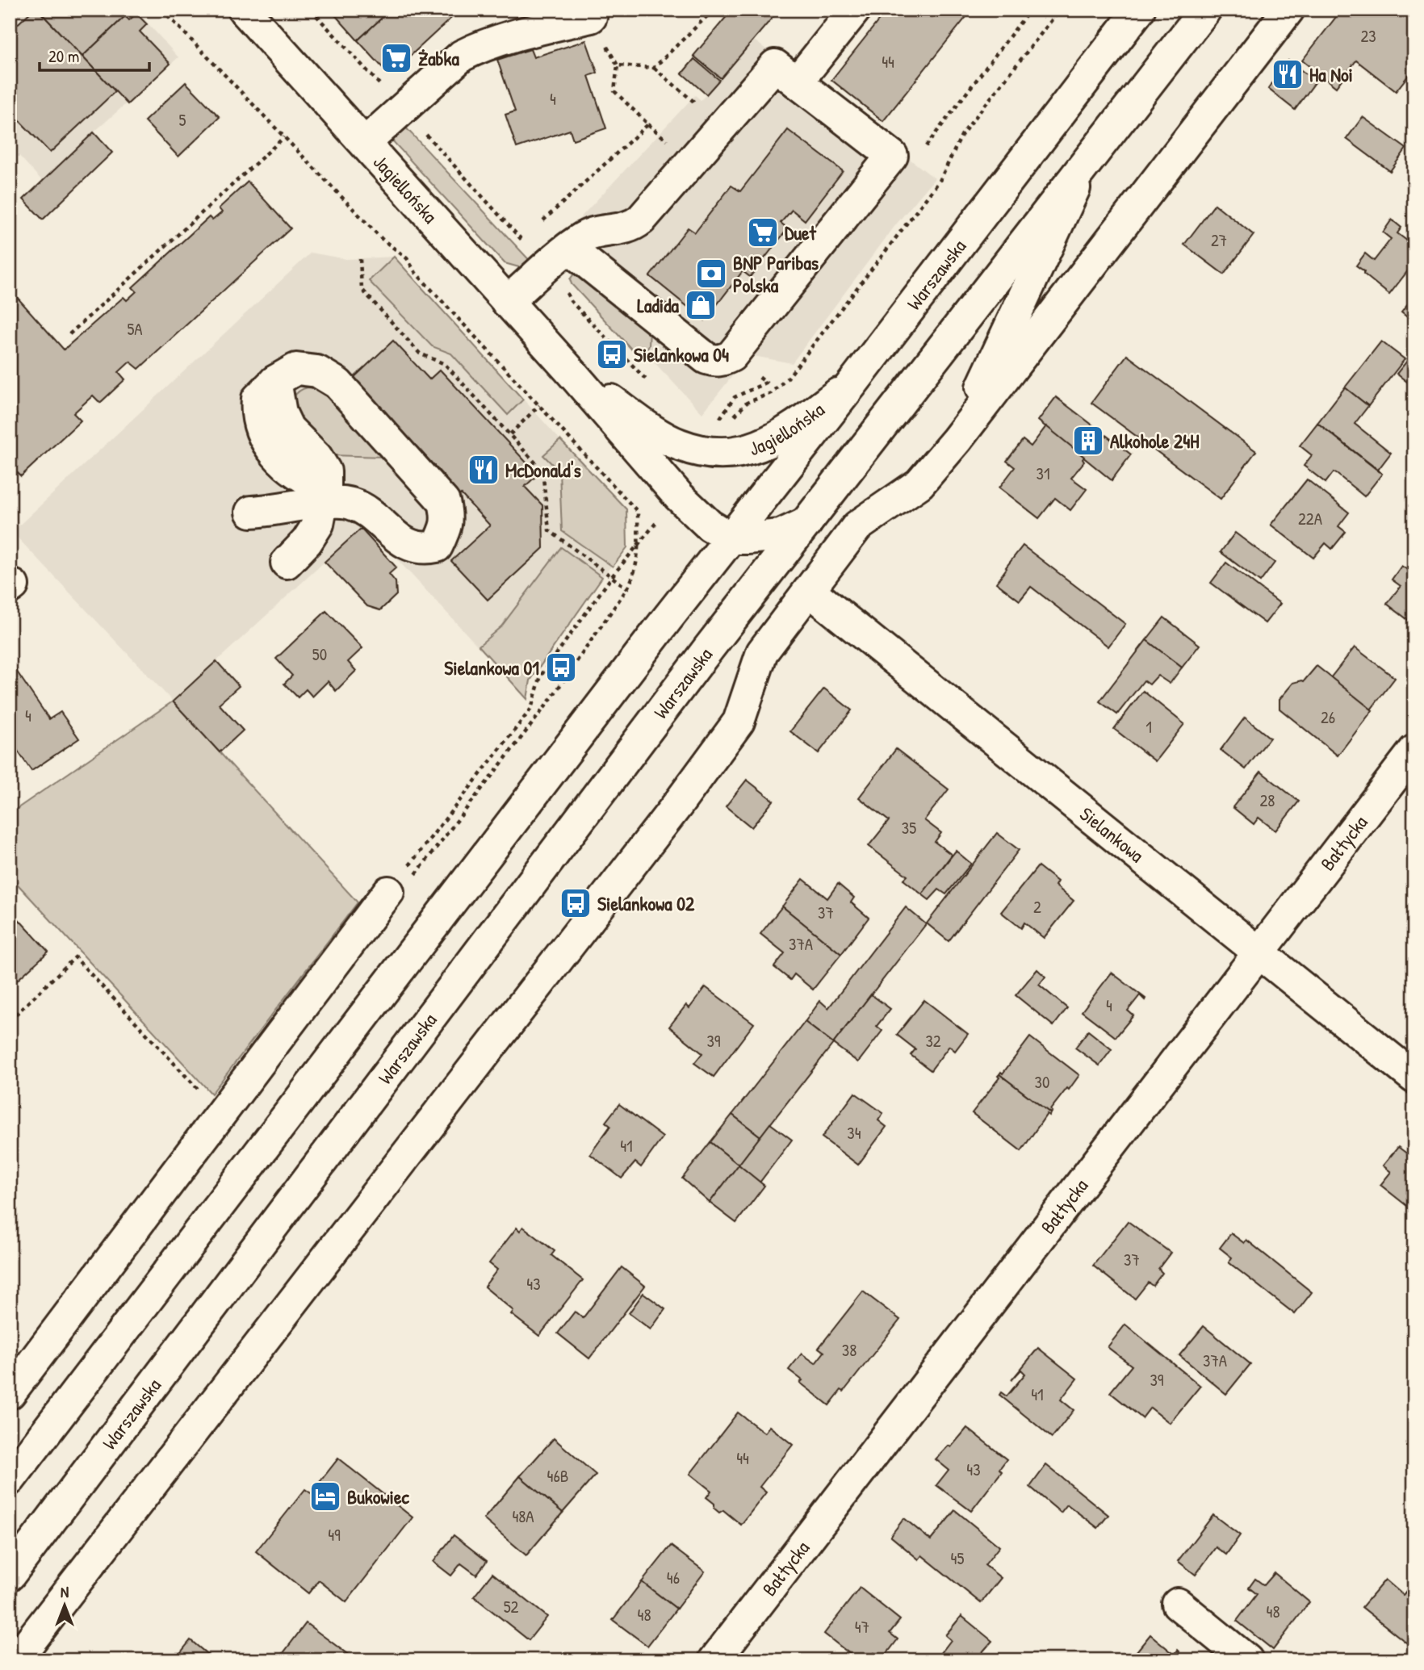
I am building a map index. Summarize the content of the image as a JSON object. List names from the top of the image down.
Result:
{
  "streets": {
    "street": [
      "Jagiellońska",
      "Warszawska",
      "Sielankowa",
      "Bałtycka"
    ]
  },
  "crossings": [
    ["Jagiellońska", "Warszawska"],
    ["Sielankowa", "Bałtycka"]
  ],
  "places": {
    "supermarket": ["Żabka", "Duet"],
    "restaurant": ["Ha Noi", "McDonald's"],
    "bank": ["BNP Paribas Polska"],
    "shop": ["Ladida"],
    "bus stop": ["Sielankowa 04", "Sielankowa 01", "Sielankowa 02"],
    "building": ["Alkohole 24H"],
    "hotel": ["Bukowiec"]
  },
  "house_numbers": [
    "23",
    "44",
    "4",
    "5",
    "27",
    "5A",
    "31",
    "22A",
    "50",
    "4",
    "26",
    "1",
    "28",
    "35",
    "2",
    "37",
    "37A",
    "4",
    "39",
    "32",
    "30",
    "34",
    "41",
    "37",
    "43",
    "38",
    "37A",
    "39",
    "41",
    "44",
    "43",
    "46B",
    "48A",
    "49",
    "45",
    "46",
    "52",
    "48",
    "48",
    "47"
  ],
  "scale_bar": "20 m",
  "north": "top"
}
